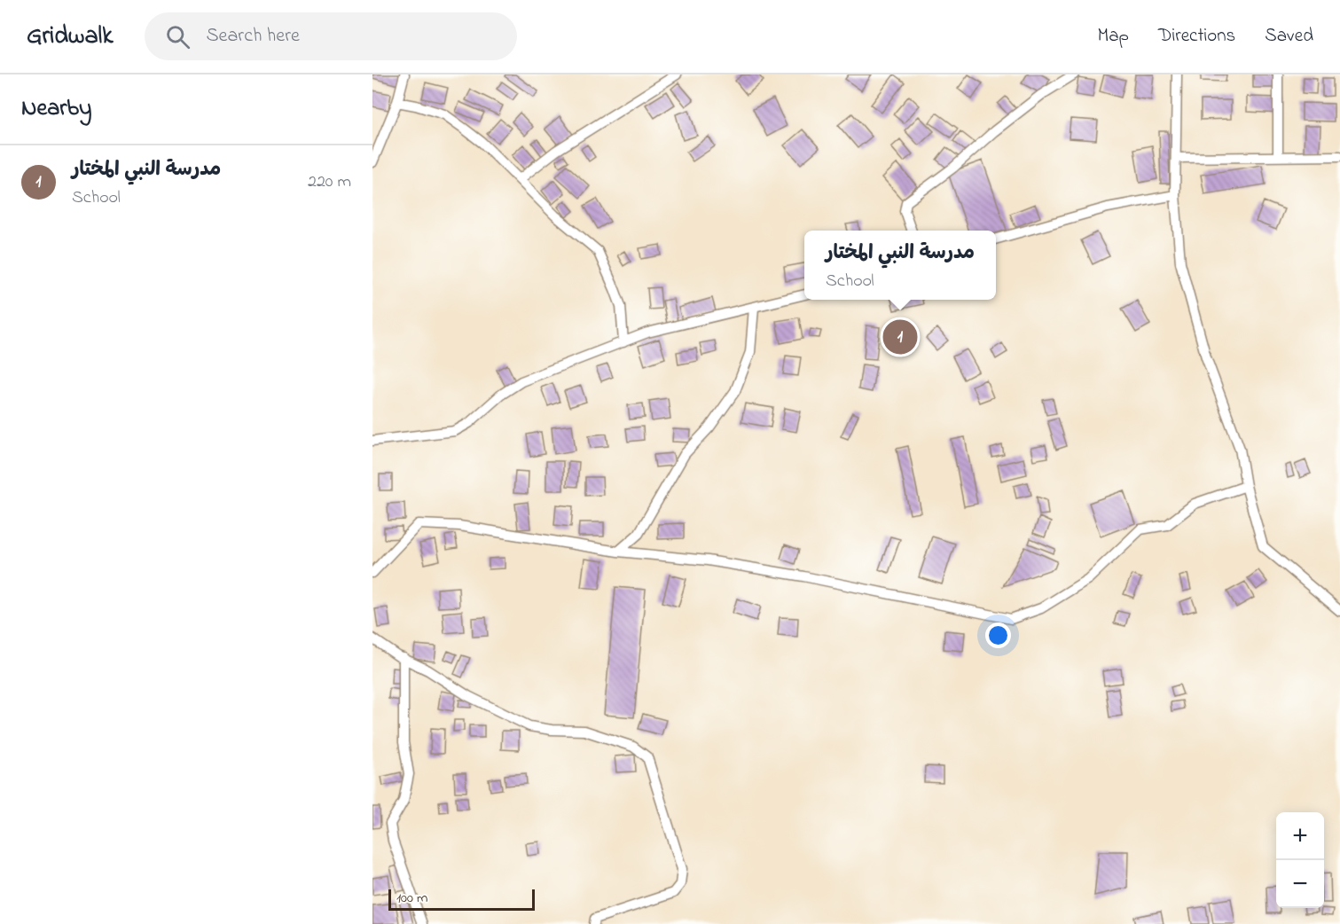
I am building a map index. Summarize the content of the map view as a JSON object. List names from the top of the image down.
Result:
{
  "scale_bar": "100 m",
  "page": {
    "header": "Gridwalk",
    "search": "Search here",
    "nav": ["Map", "Directions", "Saved"],
    "heading": "Nearby",
    "list": [
      {
        "mark": "1",
        "name": "مدرسة النبي المختار",
        "note": "School",
        "value": "220 m"
      }
    ],
    "popup": ["مدرسة النبي المختار", "School"],
    "pins": "1",
    "map_buttons": ["+", "−"],
    "scale": "100 m"
  }
}
